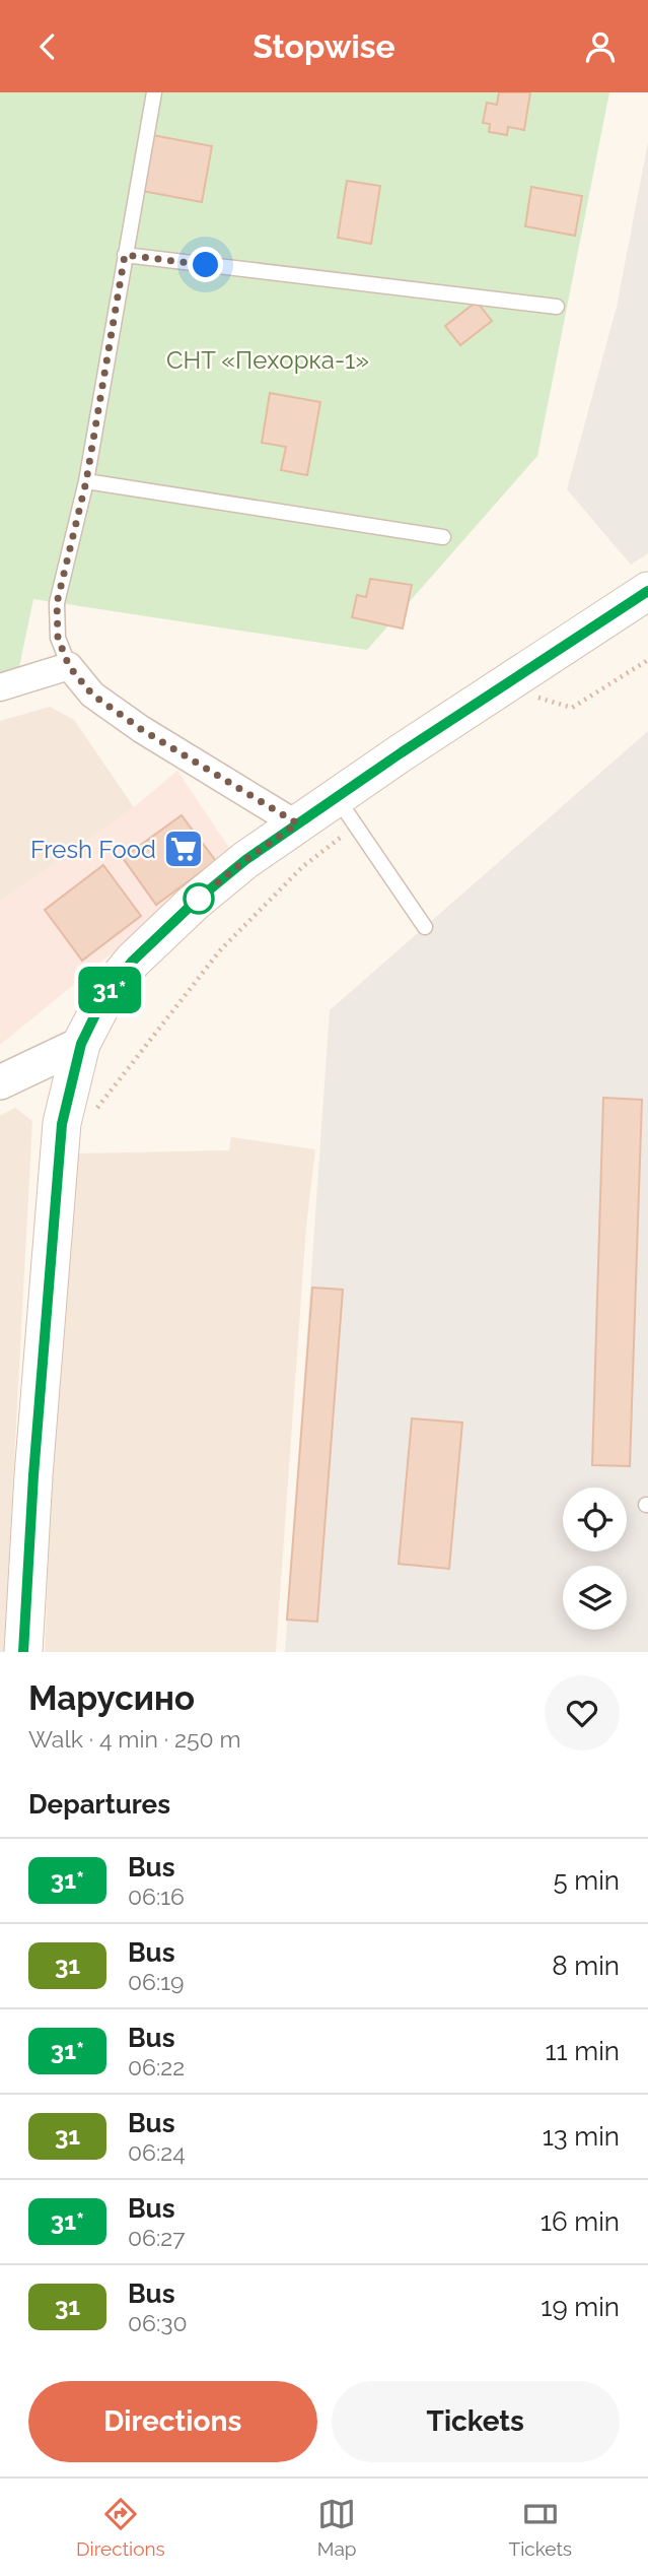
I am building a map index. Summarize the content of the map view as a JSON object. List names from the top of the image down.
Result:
{
  "parks": ["СНТ «Пехорка-1»"],
  "places": {
    "supermarket": ["Fresh Food"]
  },
  "lines": ["bus line 31*"],
  "page": {
    "header": "Stopwise",
    "on_map": "31*",
    "heading": [
      ["Марусино", "Walk · 4 min · 250 m"],
      "Departures"
    ],
    "list": [
      {
        "mark": "31*",
        "name": "Bus",
        "note": "06:16",
        "value": "5 min"
      },
      {
        "mark": "31",
        "name": "Bus",
        "note": "06:19",
        "value": "8 min"
      },
      {
        "mark": "31*",
        "name": "Bus",
        "note": "06:22",
        "value": "11 min"
      },
      {
        "mark": "31",
        "name": "Bus",
        "note": "06:24",
        "value": "13 min"
      },
      {
        "mark": "31*",
        "name": "Bus",
        "note": "06:27",
        "value": "16 min"
      },
      {
        "mark": "31",
        "name": "Bus",
        "note": "06:30",
        "value": "19 min"
      }
    ],
    "buttons": ["Directions", "Tickets"],
    "tabs": ["Directions", "Map", "Tickets"]
  }
}
